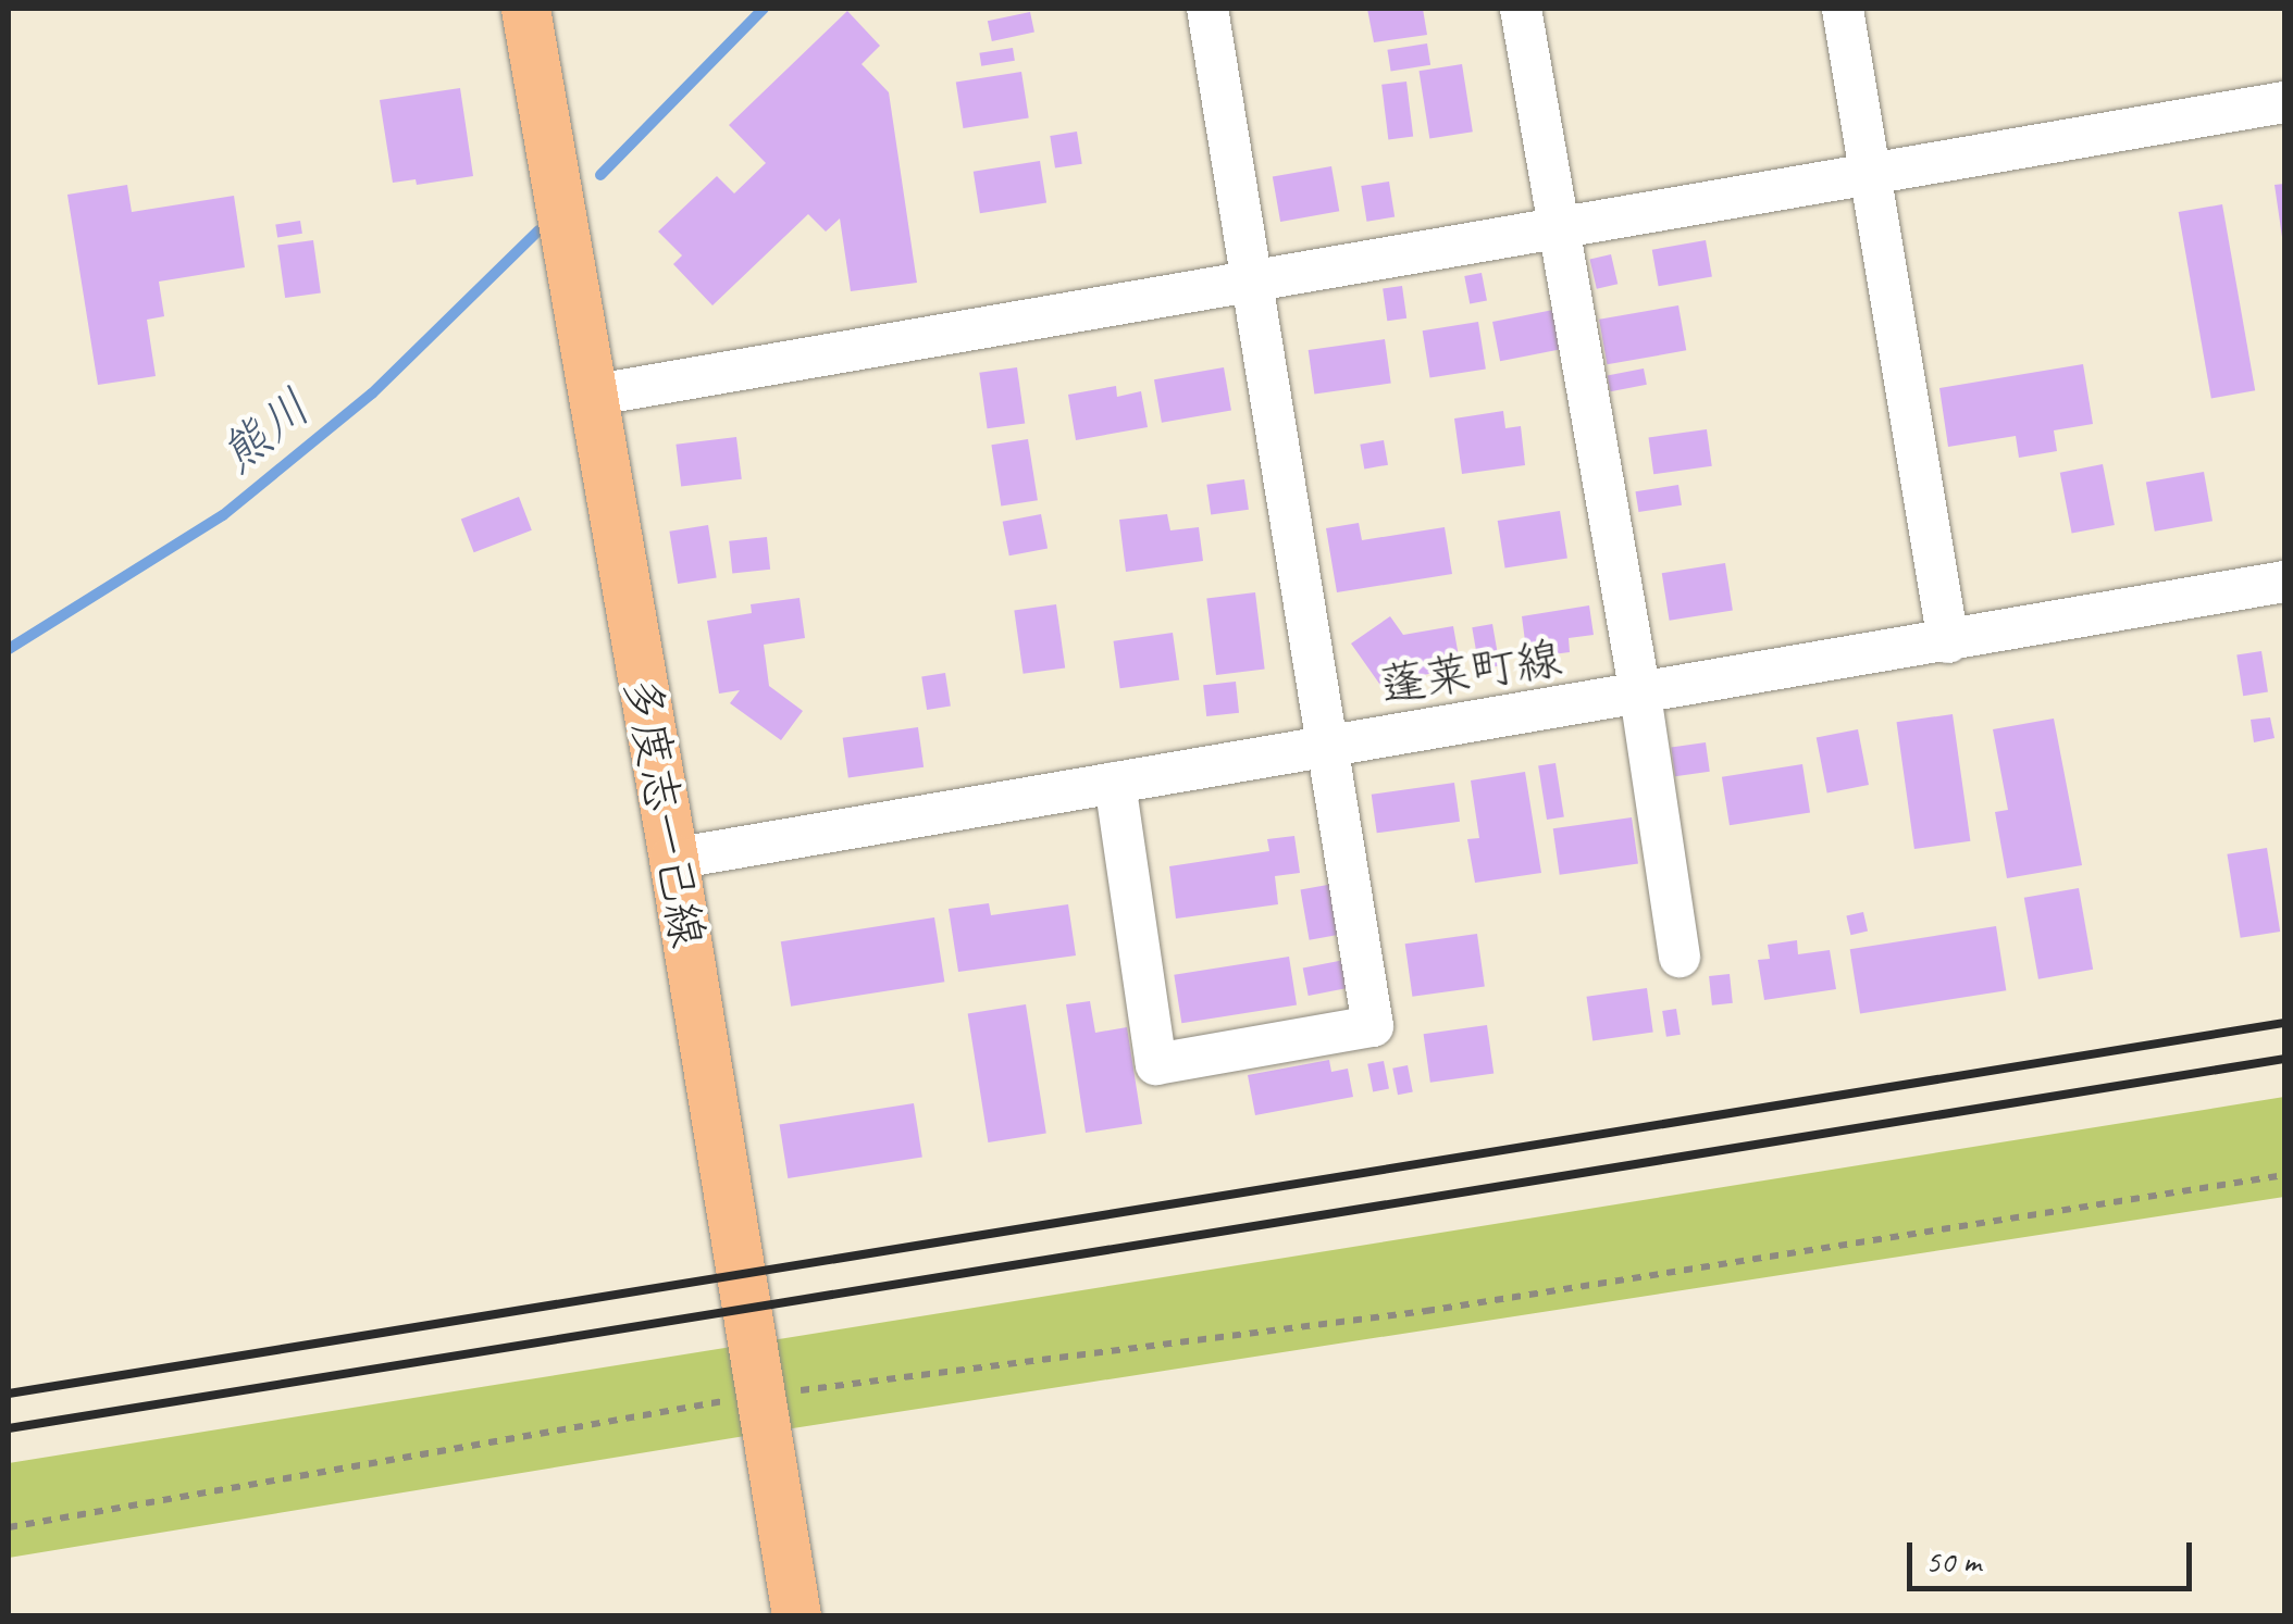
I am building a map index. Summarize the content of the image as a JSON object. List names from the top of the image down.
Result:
{
  "streets": {
    "main road": ["多度志一己線"],
    "street": ["蓬莱町線"]
  },
  "crossings": [
    ["蓬莱町線", "多度志一己線"]
  ],
  "water": ["熊川"],
  "scale_bar": "50 m"
}
